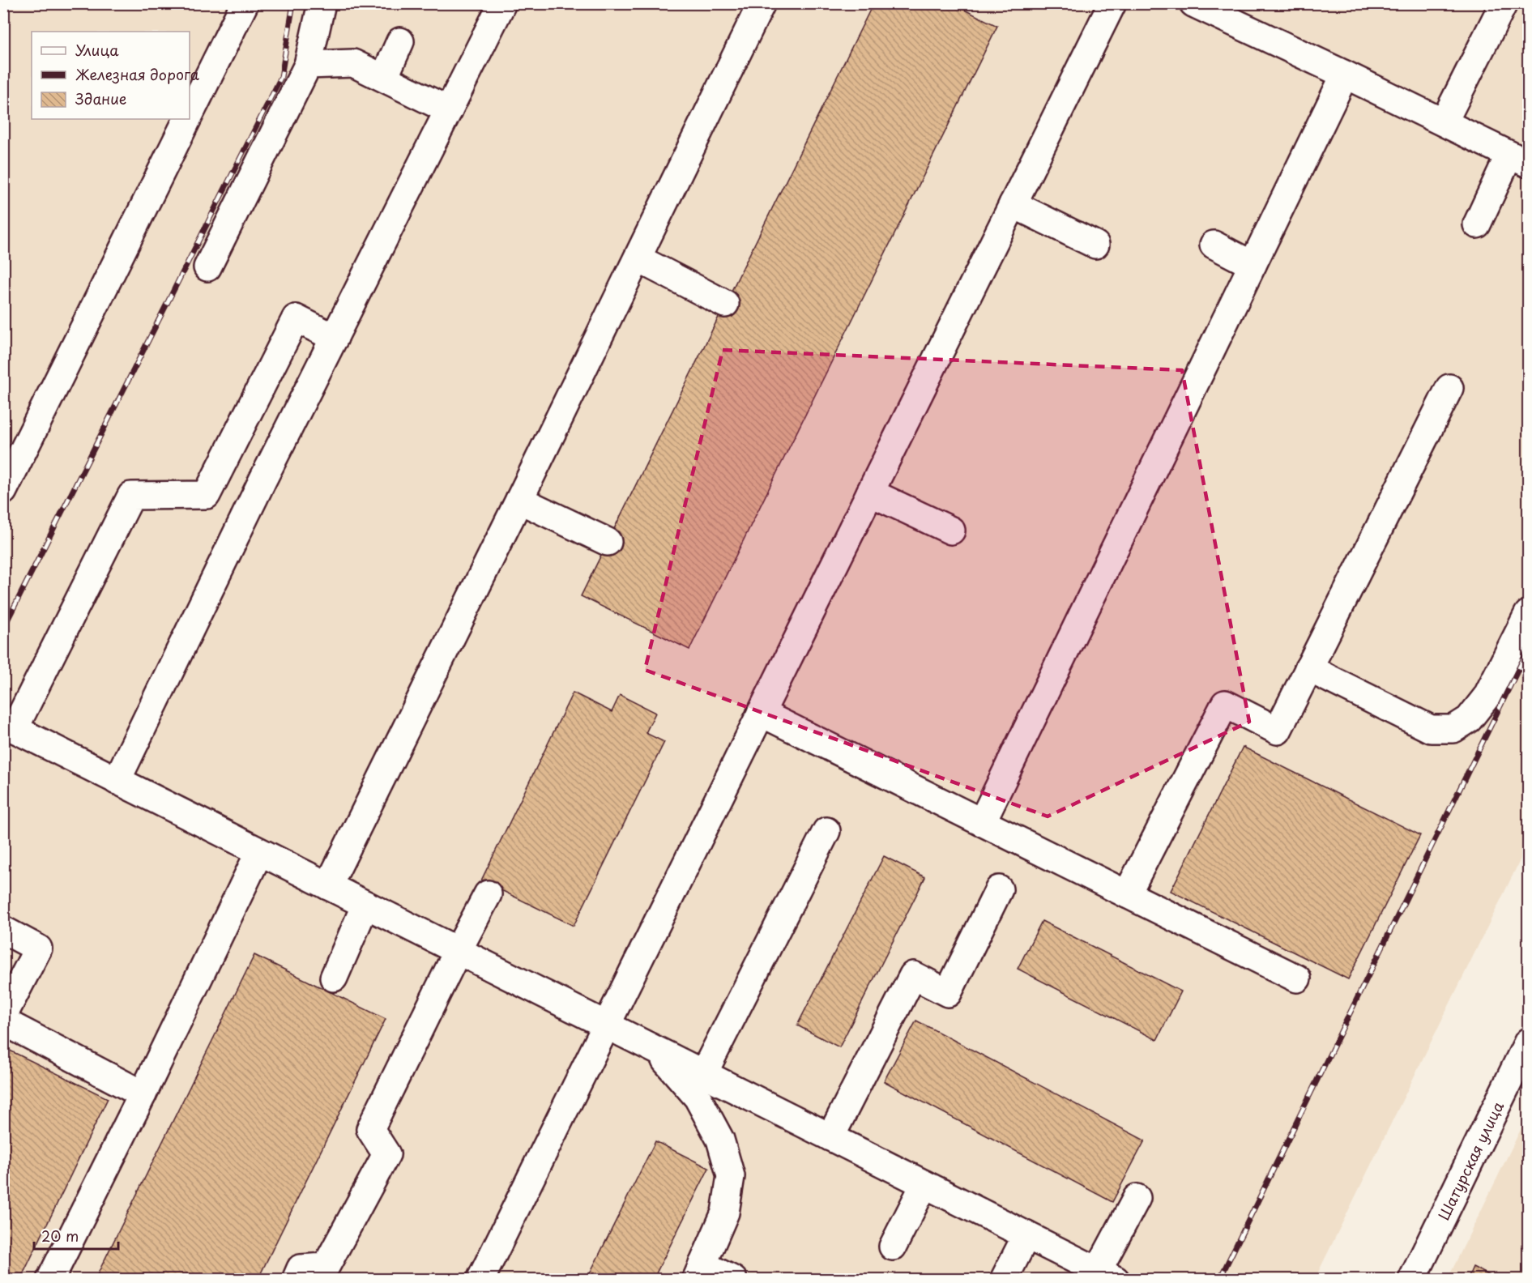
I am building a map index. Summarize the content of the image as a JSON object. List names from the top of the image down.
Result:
{
  "streets": {
    "street": ["Шатурская улица"]
  },
  "legend": ["Улица", "Железная дорога", "Здание"],
  "scale_bar": "20 m"
}
